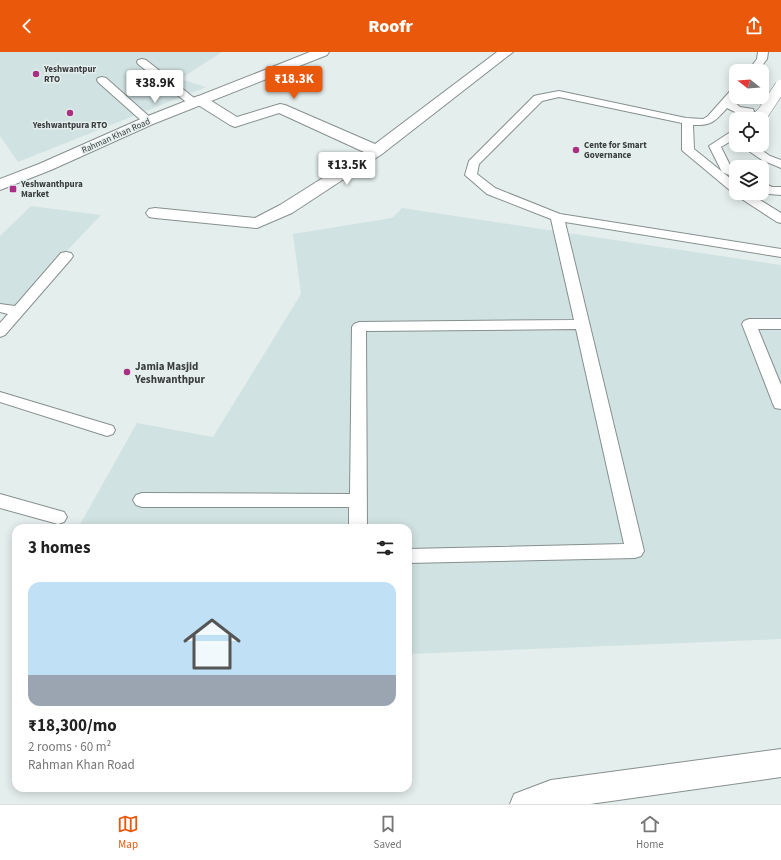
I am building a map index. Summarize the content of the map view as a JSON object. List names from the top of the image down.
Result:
{
  "streets": {
    "street": ["Rahman Khan Road"]
  },
  "places": {
    "other": [
      "Yeshwantpur RTO",
      "Yeshwantpura RTO",
      "Cente for Smart Governance",
      "Jamia Masjid Yeshwanthpur"
    ],
    "transit": ["Yeshwanthpura Market"]
  },
  "north": "left",
  "page": {
    "header": "Roofr",
    "price": ["₹18.3K", "₹38.9K", "₹13.5K"],
    "heading": "3 homes",
    "list": [
      {
        "name": "₹18,300/mo",
        "note": "2 rooms · 60 m² · Rahman Khan Road"
      }
    ],
    "tabs": ["Map", "Saved", "Home"]
  }
}
